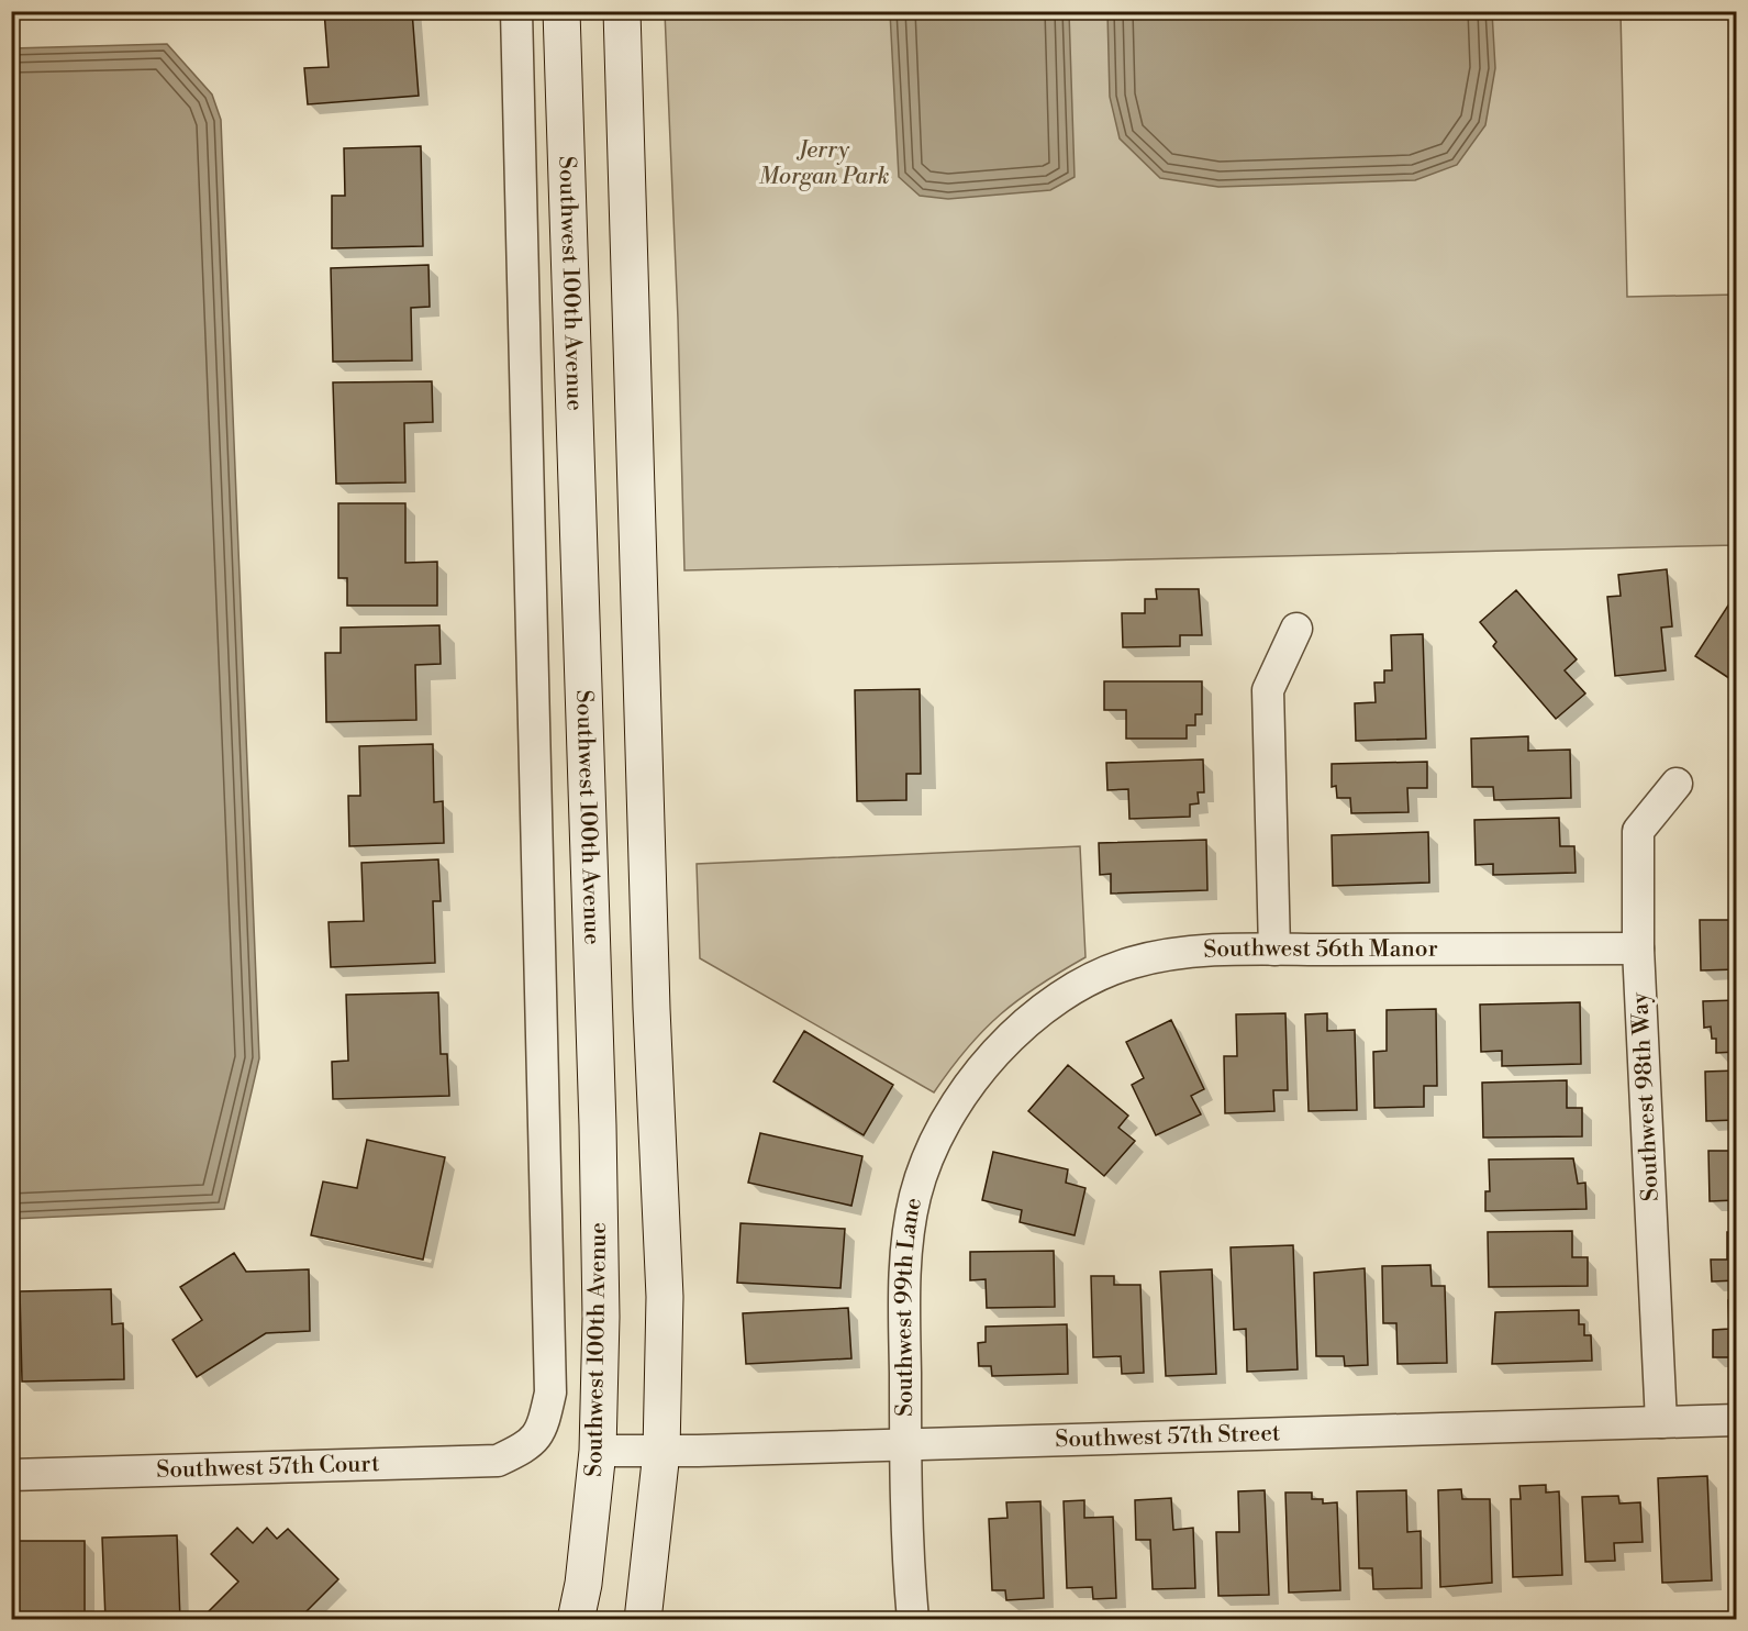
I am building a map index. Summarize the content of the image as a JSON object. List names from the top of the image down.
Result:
{
  "streets": {
    "main road": ["Southwest 100th Avenue"],
    "street": [
      "Southwest 56th Manor",
      "Southwest 98th Way",
      "Southwest 99th Lane",
      "Southwest 57th Street",
      "Southwest 57th Court"
    ]
  },
  "crossings": [
    ["Southwest 100th Avenue", "Southwest 57th Street"],
    ["Southwest 100th Avenue", "Southwest 57th Court"],
    ["Southwest 56th Manor", "Southwest 98th Way"],
    ["Southwest 56th Manor", "Southwest 99th Lane"],
    ["Southwest 98th Way", "Southwest 57th Street"],
    ["Southwest 99th Lane", "Southwest 57th Street"]
  ],
  "parks": ["Jerry Morgan Park"]
}
